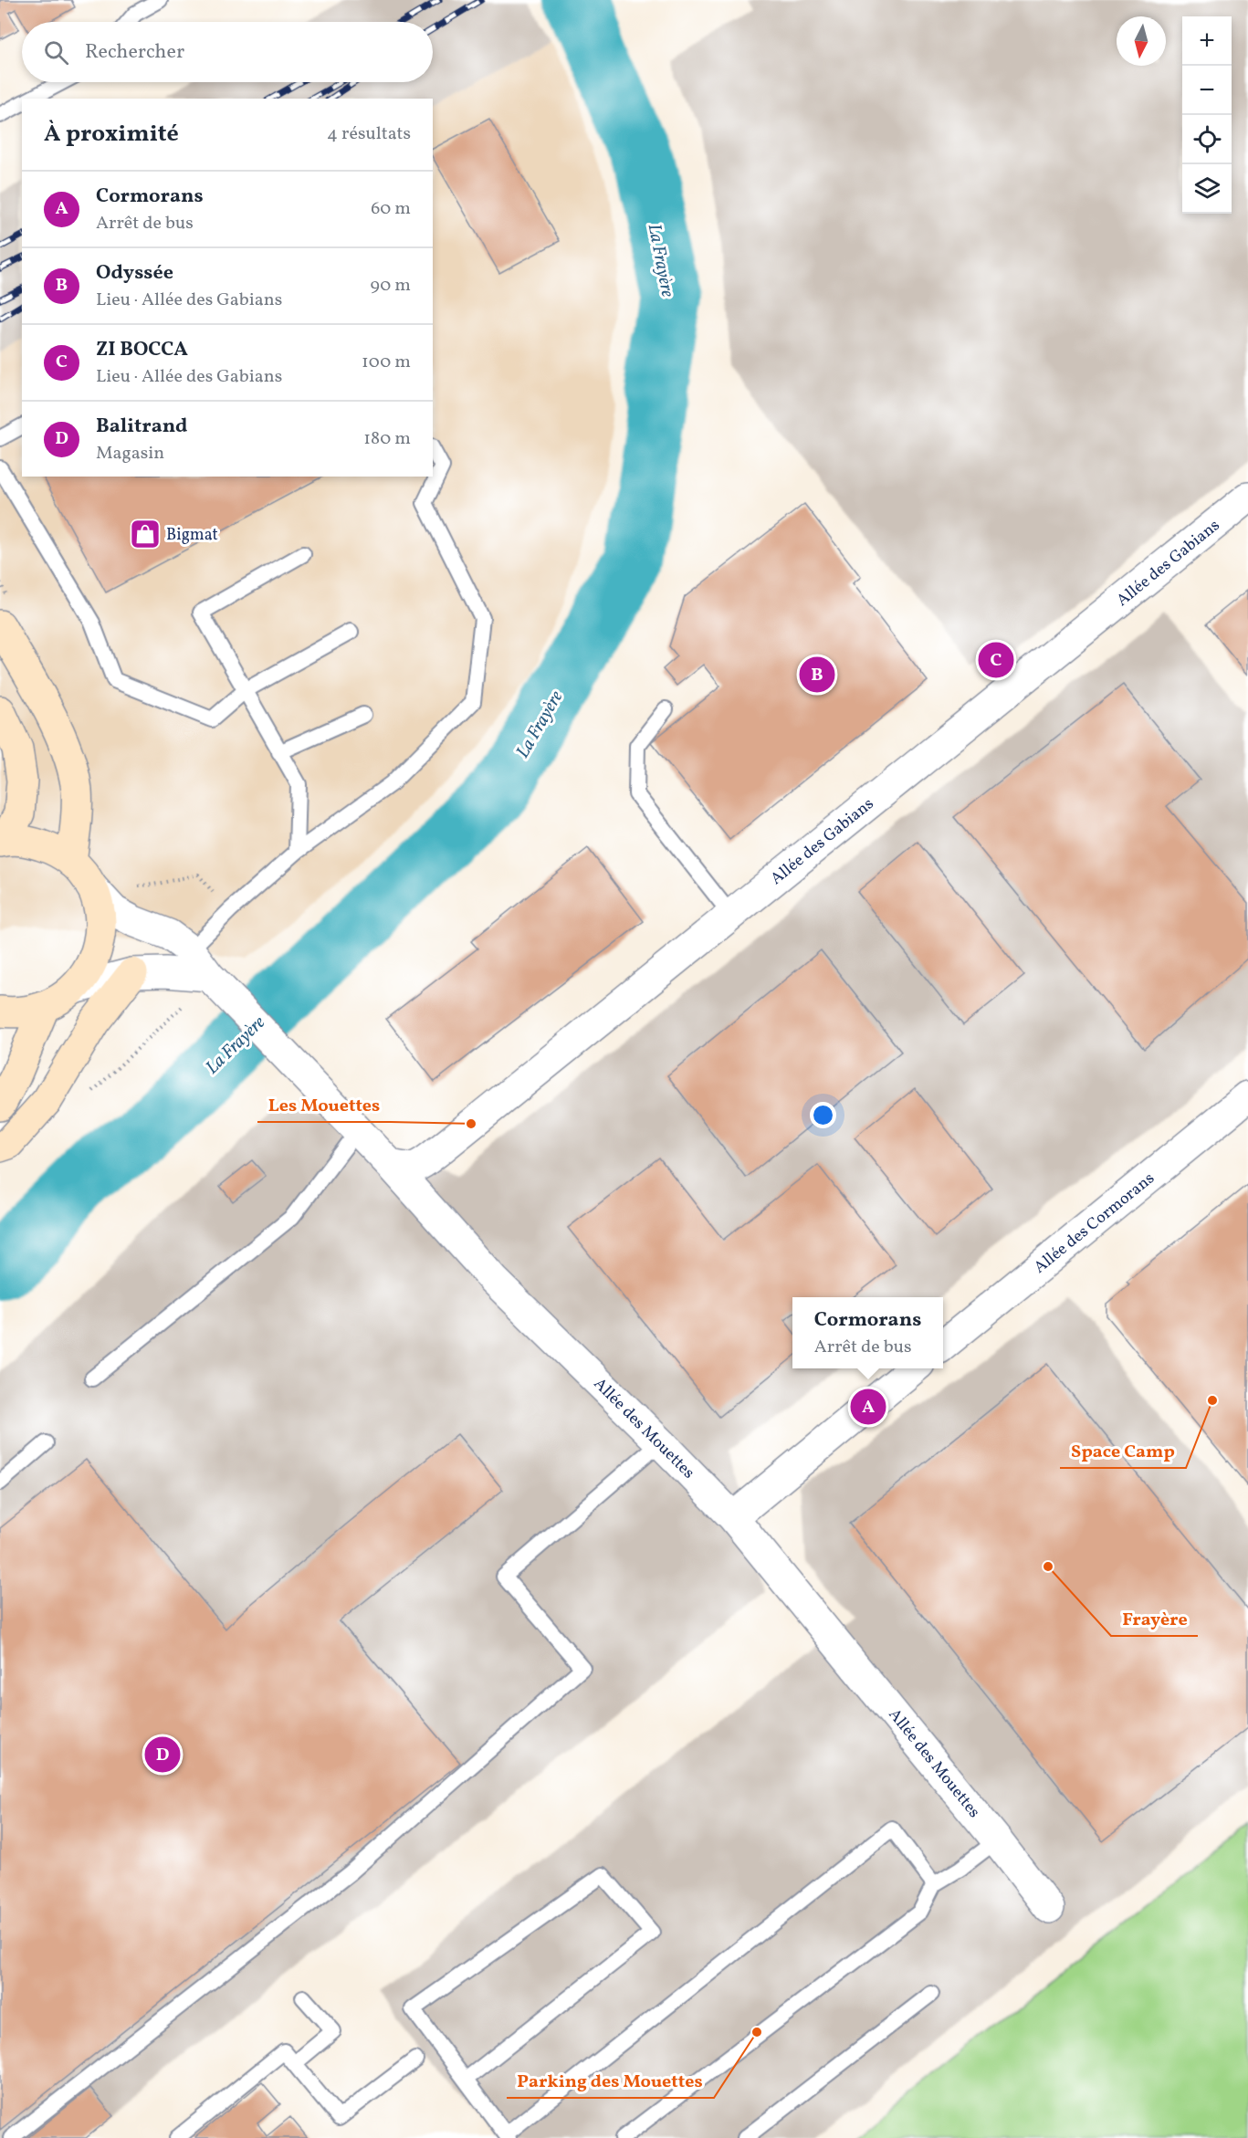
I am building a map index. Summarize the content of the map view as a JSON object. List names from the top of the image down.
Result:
{
  "streets": {
    "street": ["Allée des Gabians", "Allée des Cormorans", "Allée des Mouettes"]
  },
  "crossings": [
    ["Allée des Gabians", "Allée des Mouettes"]
  ],
  "water": ["La Frayère"],
  "places": {
    "shop": ["Bigmat"],
    "other": [
      "Les Mouettes",
      "Space Camp",
      "Frayère",
      "Parking des Mouettes"
    ]
  },
  "north": "bottom",
  "page": {
    "map_buttons": ["+", "−"],
    "search": "Rechercher",
    "heading": ["À proximité", "4 résultats"],
    "list": [
      {
        "mark": "A",
        "name": "Cormorans",
        "note": "Arrêt de bus",
        "value": "60 m"
      },
      {
        "mark": "B",
        "name": "Odyssée",
        "note": "Lieu · Allée des Gabians",
        "value": "90 m"
      },
      {
        "mark": "C",
        "name": "ZI BOCCA",
        "note": "Lieu · Allée des Gabians",
        "value": "100 m"
      },
      {
        "mark": "D",
        "name": "Balitrand",
        "note": "Magasin",
        "value": "180 m"
      }
    ],
    "pins": [
      "C",
      "B",
      "A",
      "D"
    ],
    "popup": ["Cormorans", "Arrêt de bus"]
  }
}
